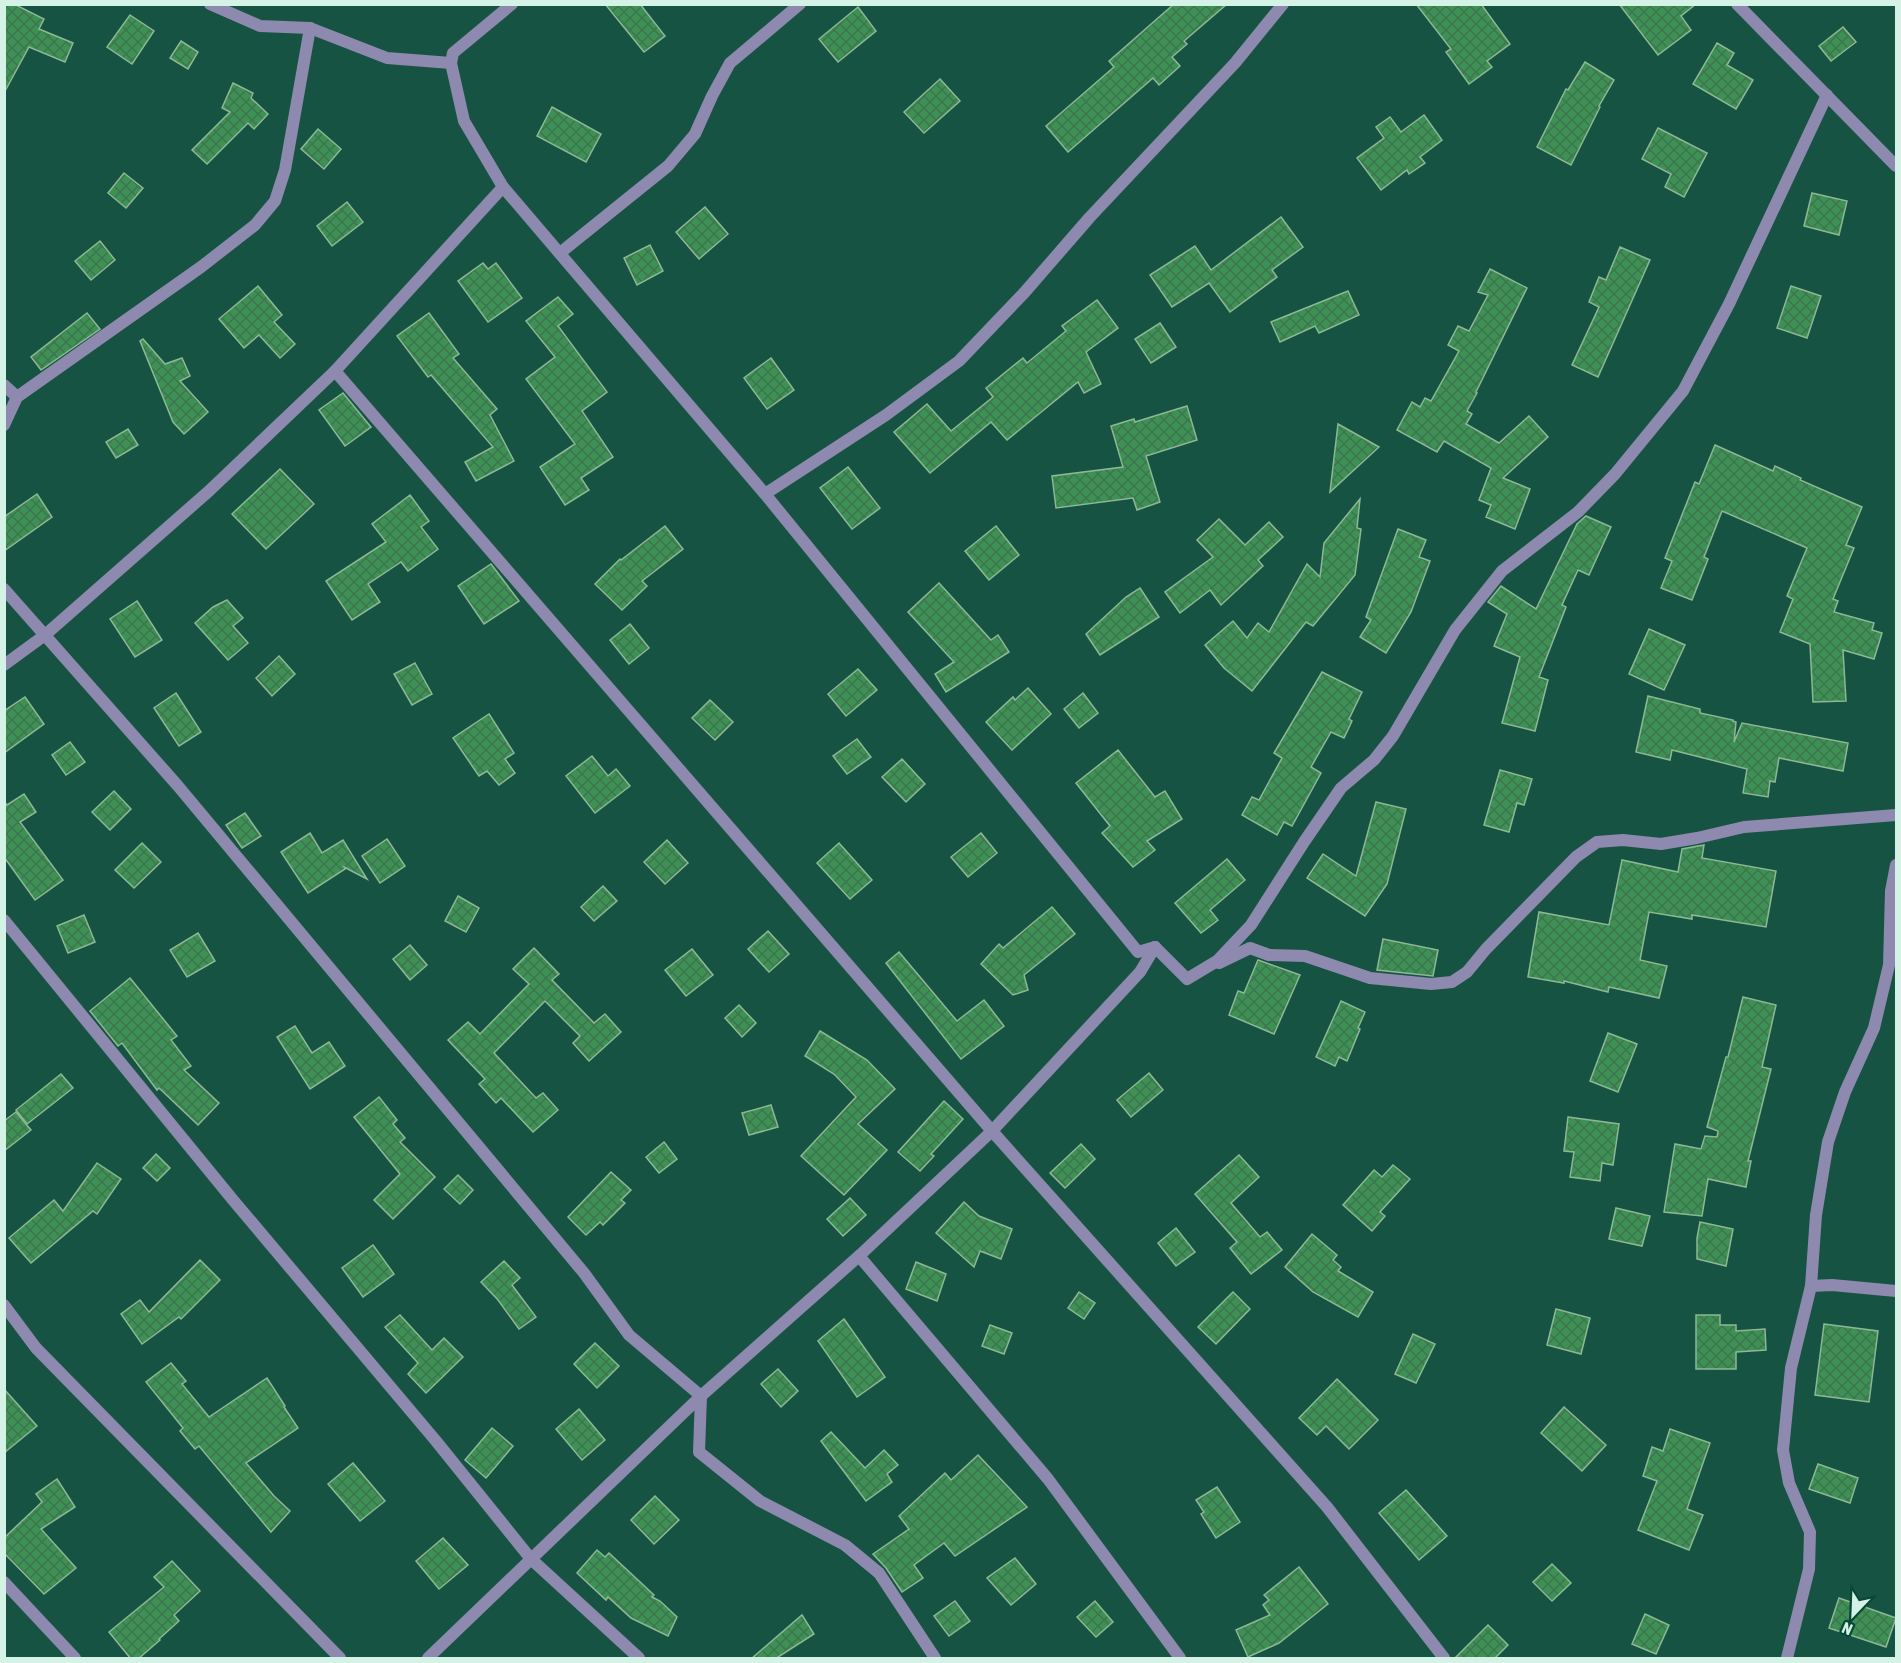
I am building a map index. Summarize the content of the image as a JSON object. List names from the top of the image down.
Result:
{
  "north": "bottom left"
}
